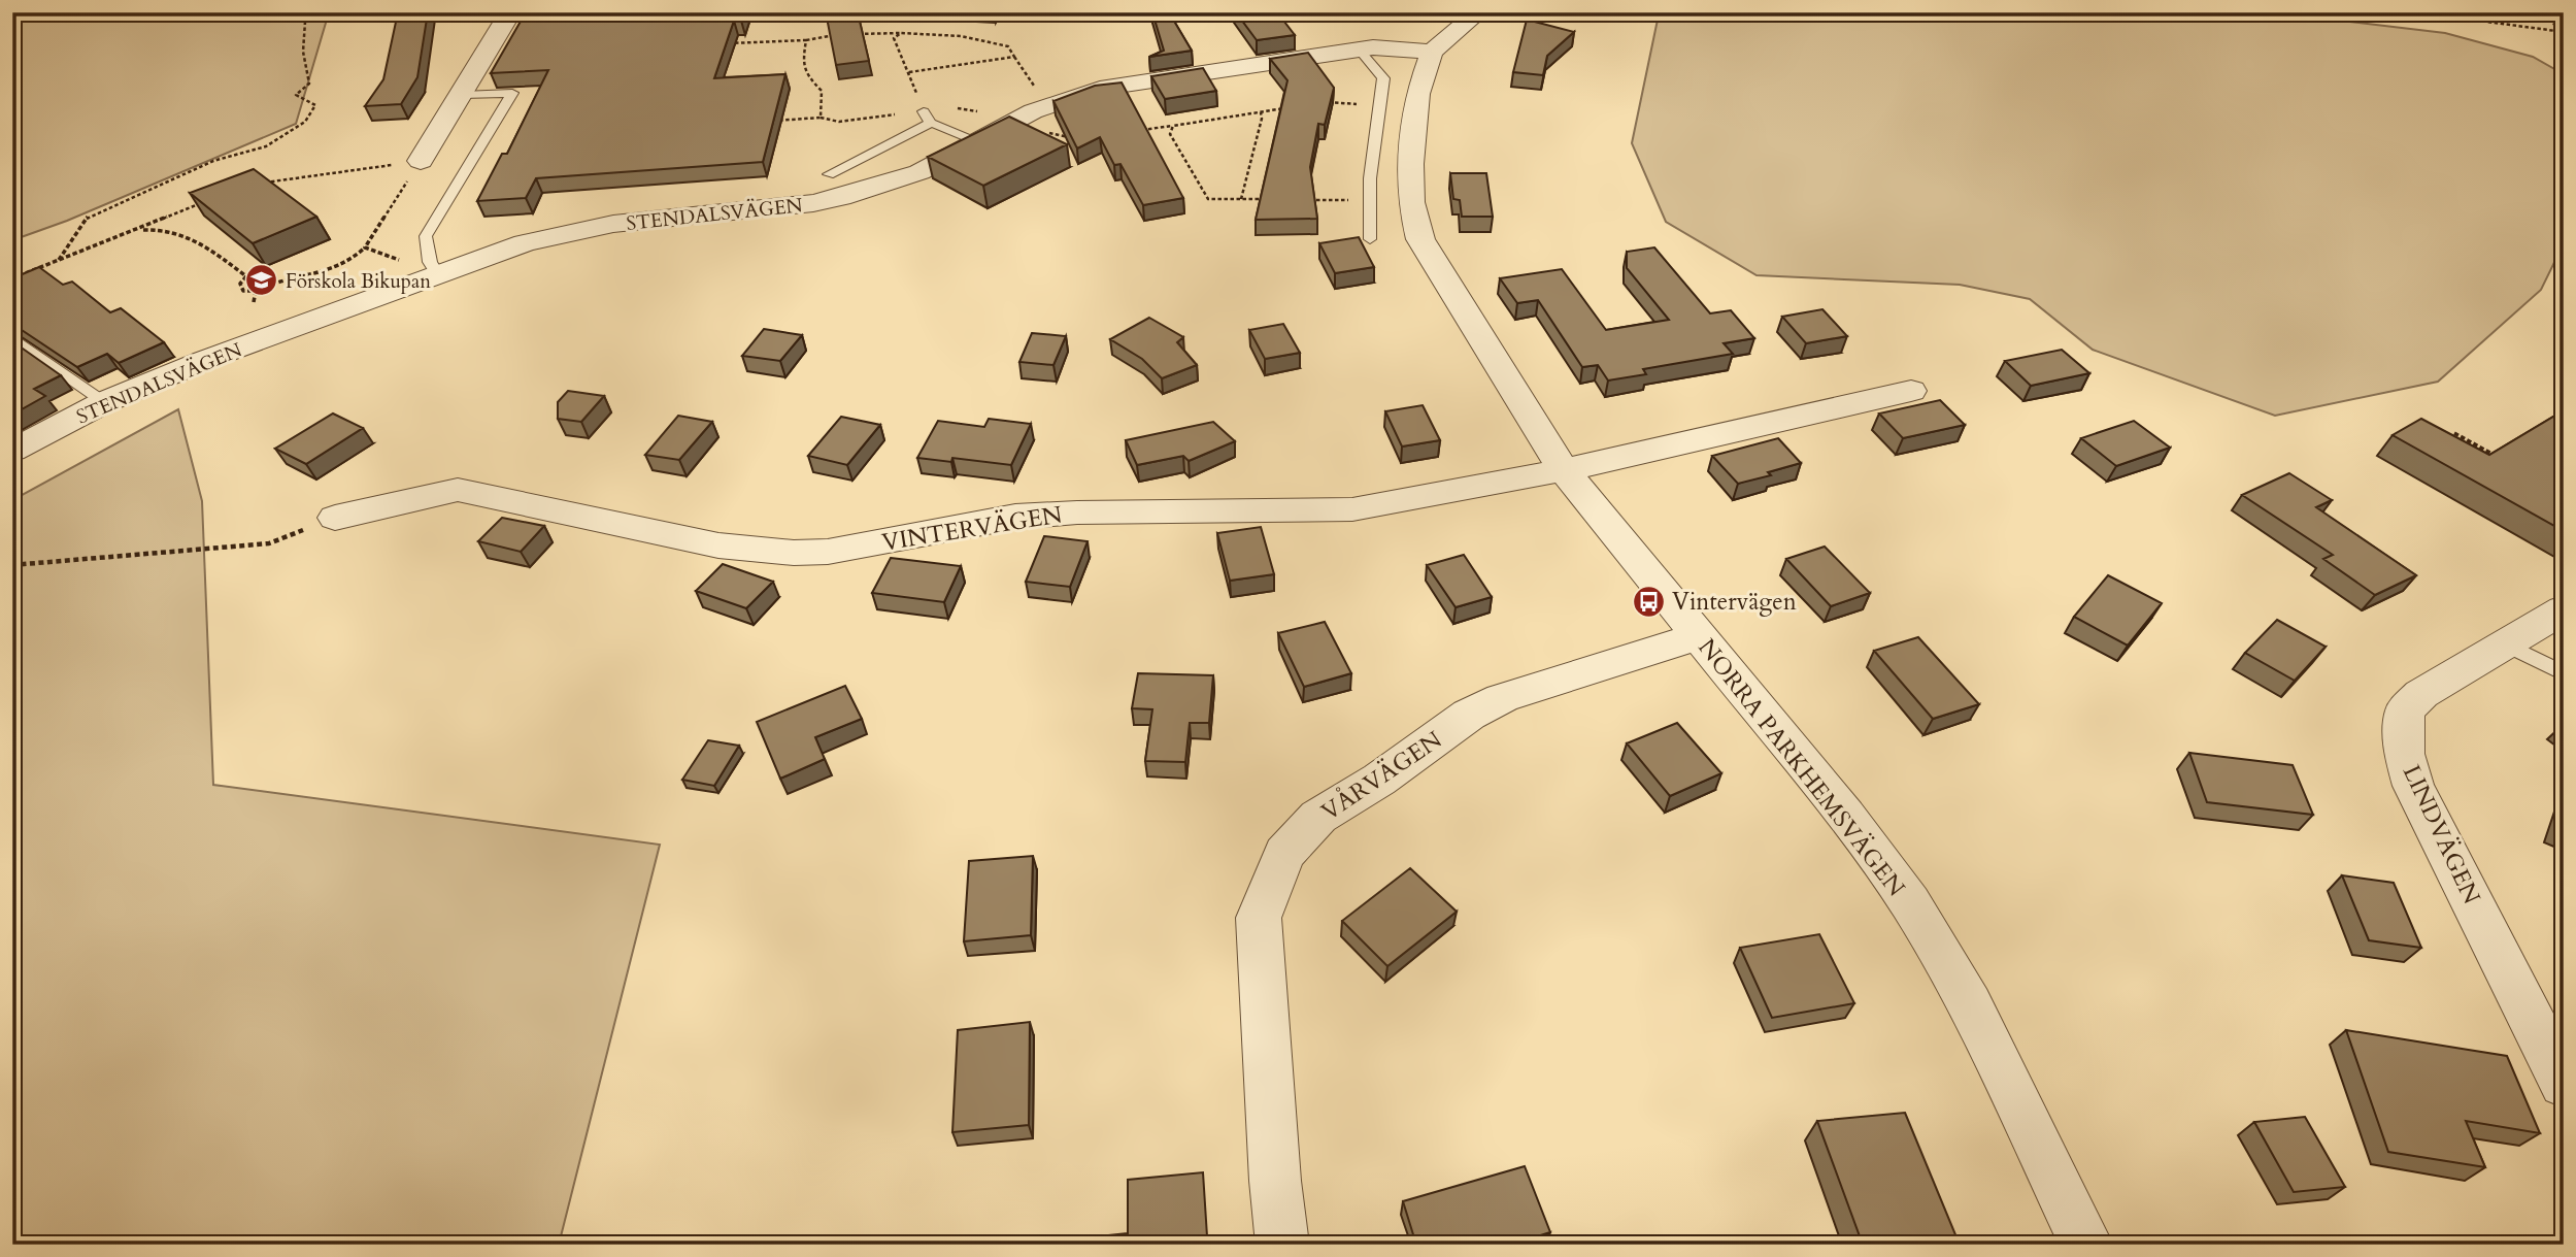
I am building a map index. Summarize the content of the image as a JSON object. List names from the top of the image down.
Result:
{
  "streets": {
    "street": [
      "STENDALSVÄGEN",
      "VINTERVÄGEN",
      "NORRA PARKHEMSVÄGEN",
      "VÅRVÄGEN",
      "LINDVÄGEN"
    ]
  },
  "crossings": [
    ["STENDALSVÄGEN", "NORRA PARKHEMSVÄGEN"],
    ["VINTERVÄGEN", "NORRA PARKHEMSVÄGEN"],
    ["NORRA PARKHEMSVÄGEN", "VÅRVÄGEN"]
  ],
  "places": {
    "school or university": ["Förskola Bikupan"],
    "bus stop": ["Vintervägen"]
  }
}
